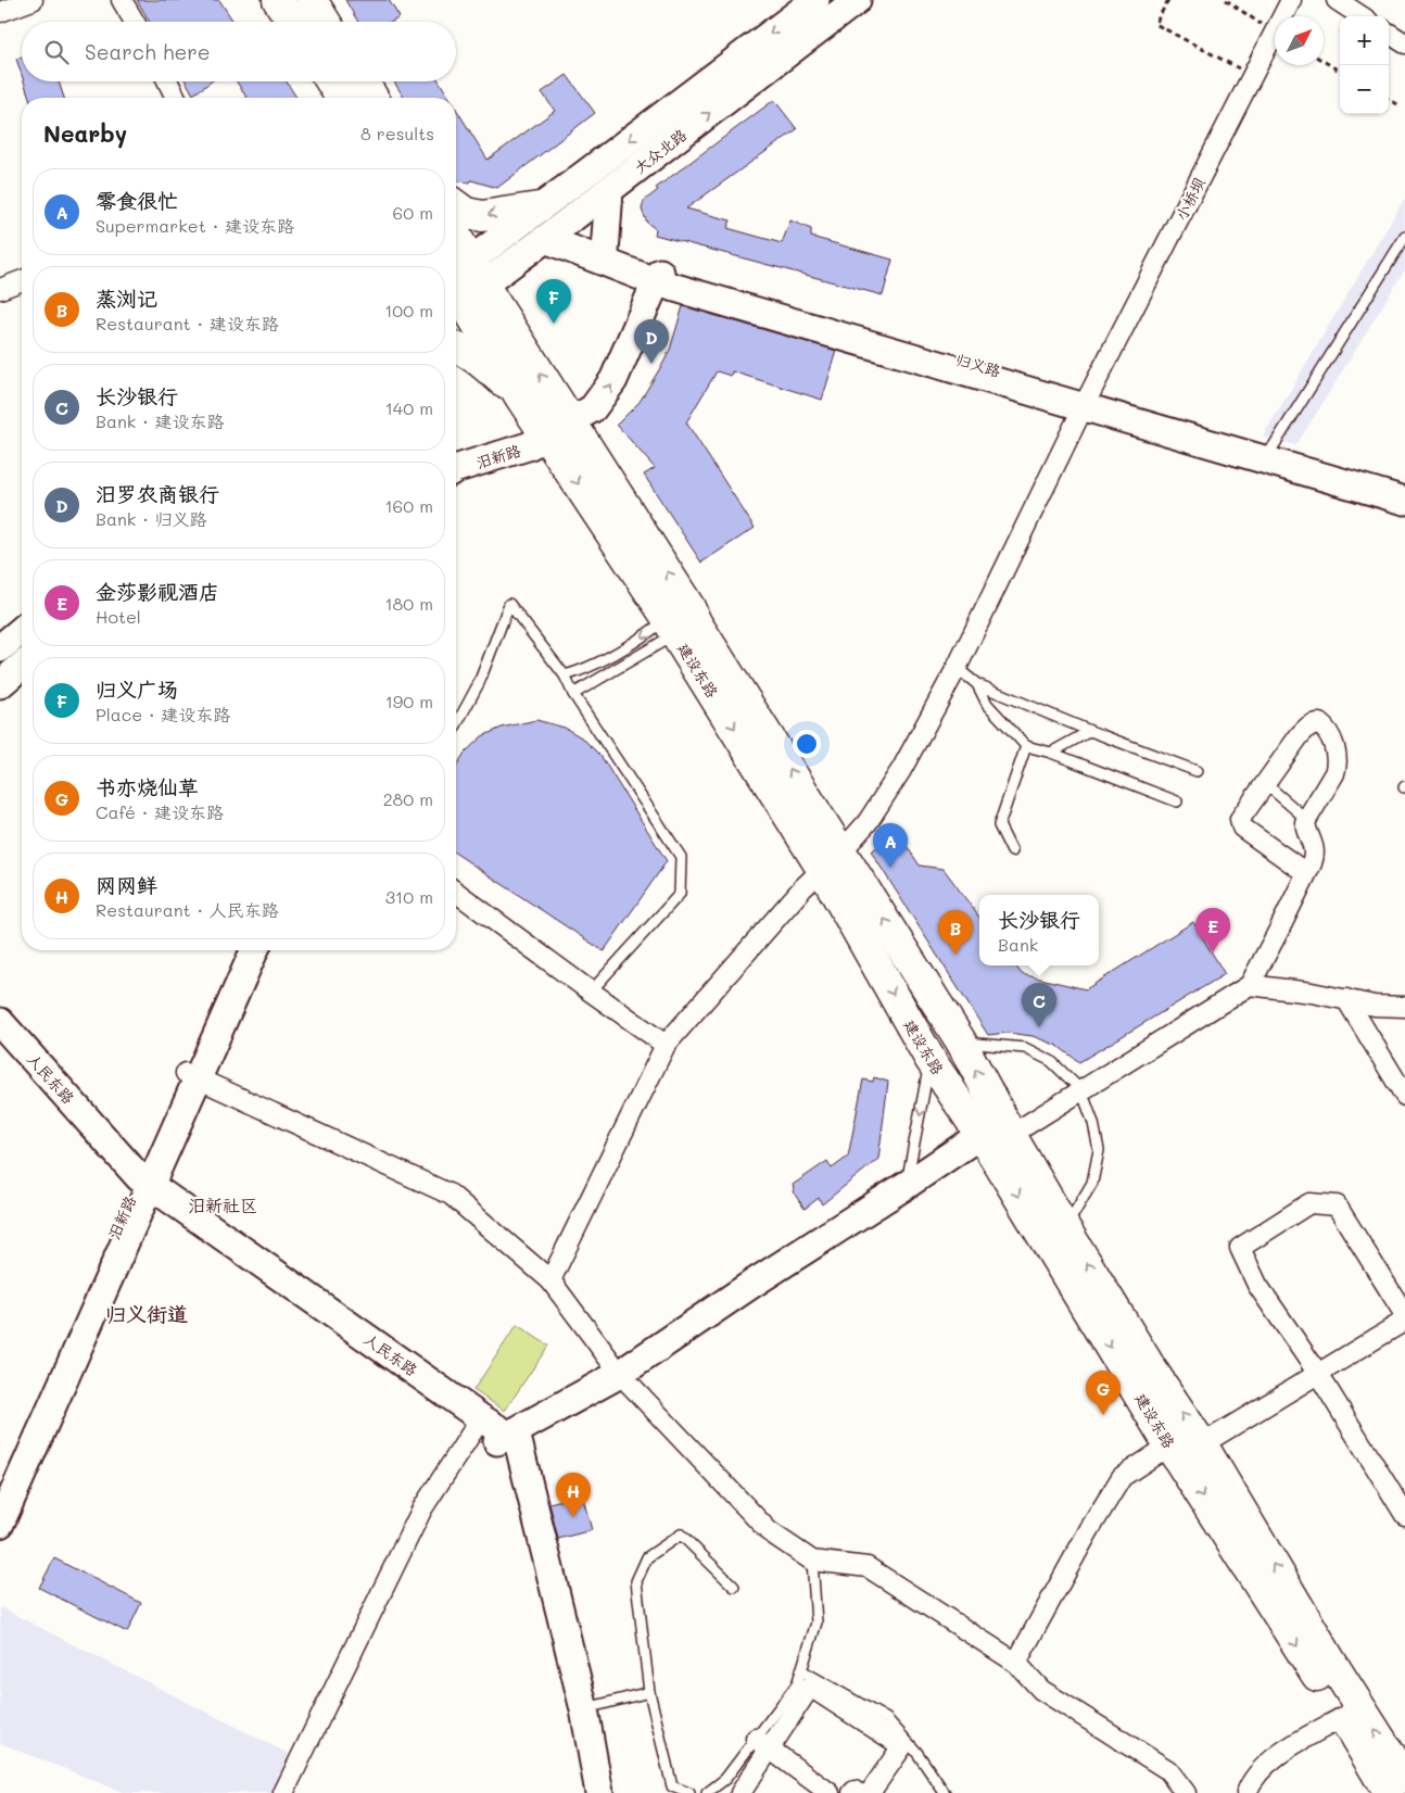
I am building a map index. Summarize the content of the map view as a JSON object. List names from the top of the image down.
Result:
{
  "streets": {
    "main road": ["建设东路"],
    "street": [
      "大众北路",
      "小桥坝",
      "汨新路",
      "人民东路"
    ]
  },
  "crossings": [
    ["大众北路", "建设东路"],
    ["小桥坝", "建设东路"],
    ["汨新路", "建设东路"],
    ["汨新路", "人民东路"]
  ],
  "districts": ["汨新社区", "归义街道"],
  "north": "top right",
  "page": {
    "map_buttons": ["+", "−"],
    "search": "Search here",
    "heading": ["Nearby", "8 results"],
    "list": [
      {
        "mark": "A",
        "name": "零食很忙",
        "note": "Supermarket · 建设东路",
        "value": "60 m"
      },
      {
        "mark": "B",
        "name": "蒸浏记",
        "note": "Restaurant · 建设东路",
        "value": "100 m"
      },
      {
        "mark": "C",
        "name": "长沙银行",
        "note": "Bank · 建设东路",
        "value": "140 m"
      },
      {
        "mark": "D",
        "name": "汨罗农商银行",
        "note": "Bank · 归义路",
        "value": "160 m"
      },
      {
        "mark": "E",
        "name": "金莎影视酒店",
        "note": "Hotel",
        "value": "180 m"
      },
      {
        "mark": "F",
        "name": "归义广场",
        "note": "Place · 建设东路",
        "value": "190 m"
      },
      {
        "mark": "G",
        "name": "书亦烧仙草",
        "note": "Café · 建设东路",
        "value": "280 m"
      },
      {
        "mark": "H",
        "name": "网网鲜",
        "note": "Restaurant · 人民东路",
        "value": "310 m"
      }
    ],
    "pins": [
      "F",
      "D",
      "A",
      "E",
      "B",
      "C",
      "G",
      "H"
    ],
    "popup": ["长沙银行", "Bank"]
  }
}
